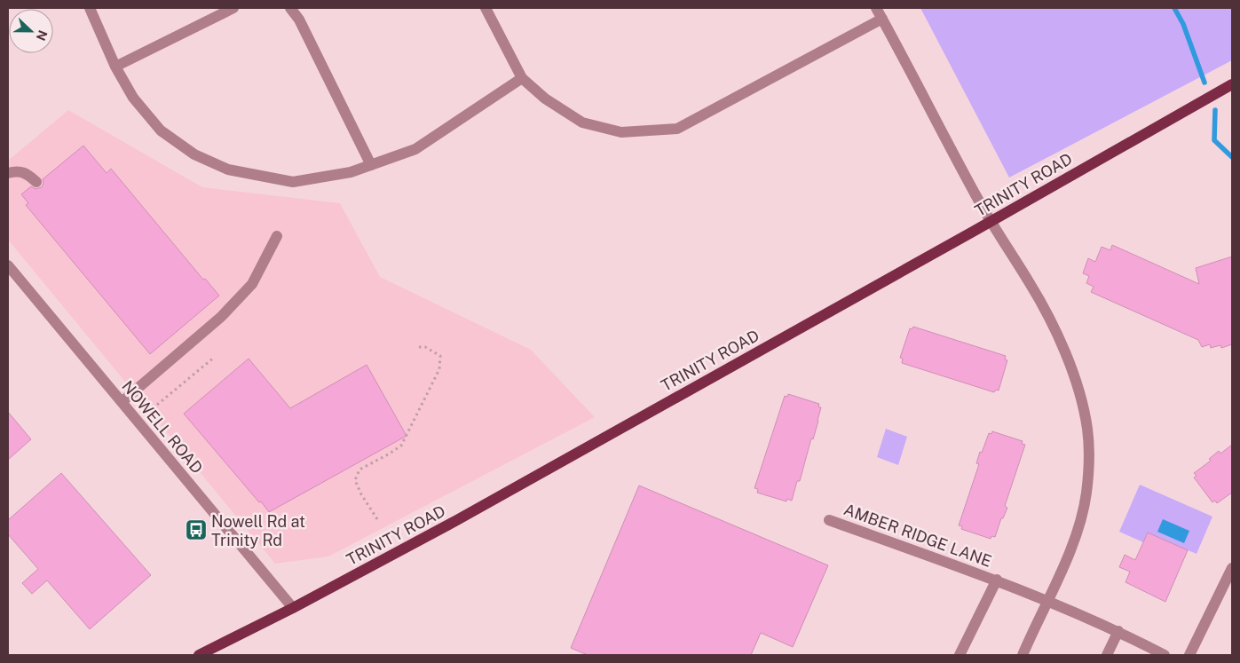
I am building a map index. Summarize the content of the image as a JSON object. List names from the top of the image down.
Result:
{
  "streets": {
    "main road": ["TRINITY ROAD"],
    "street": ["NOWELL ROAD", "AMBER RIDGE LANE"]
  },
  "crossings": [
    ["TRINITY ROAD", "NOWELL ROAD"]
  ],
  "places": {
    "bus stop": ["Nowell Rd at Trinity Rd"]
  },
  "north": "right"
}
